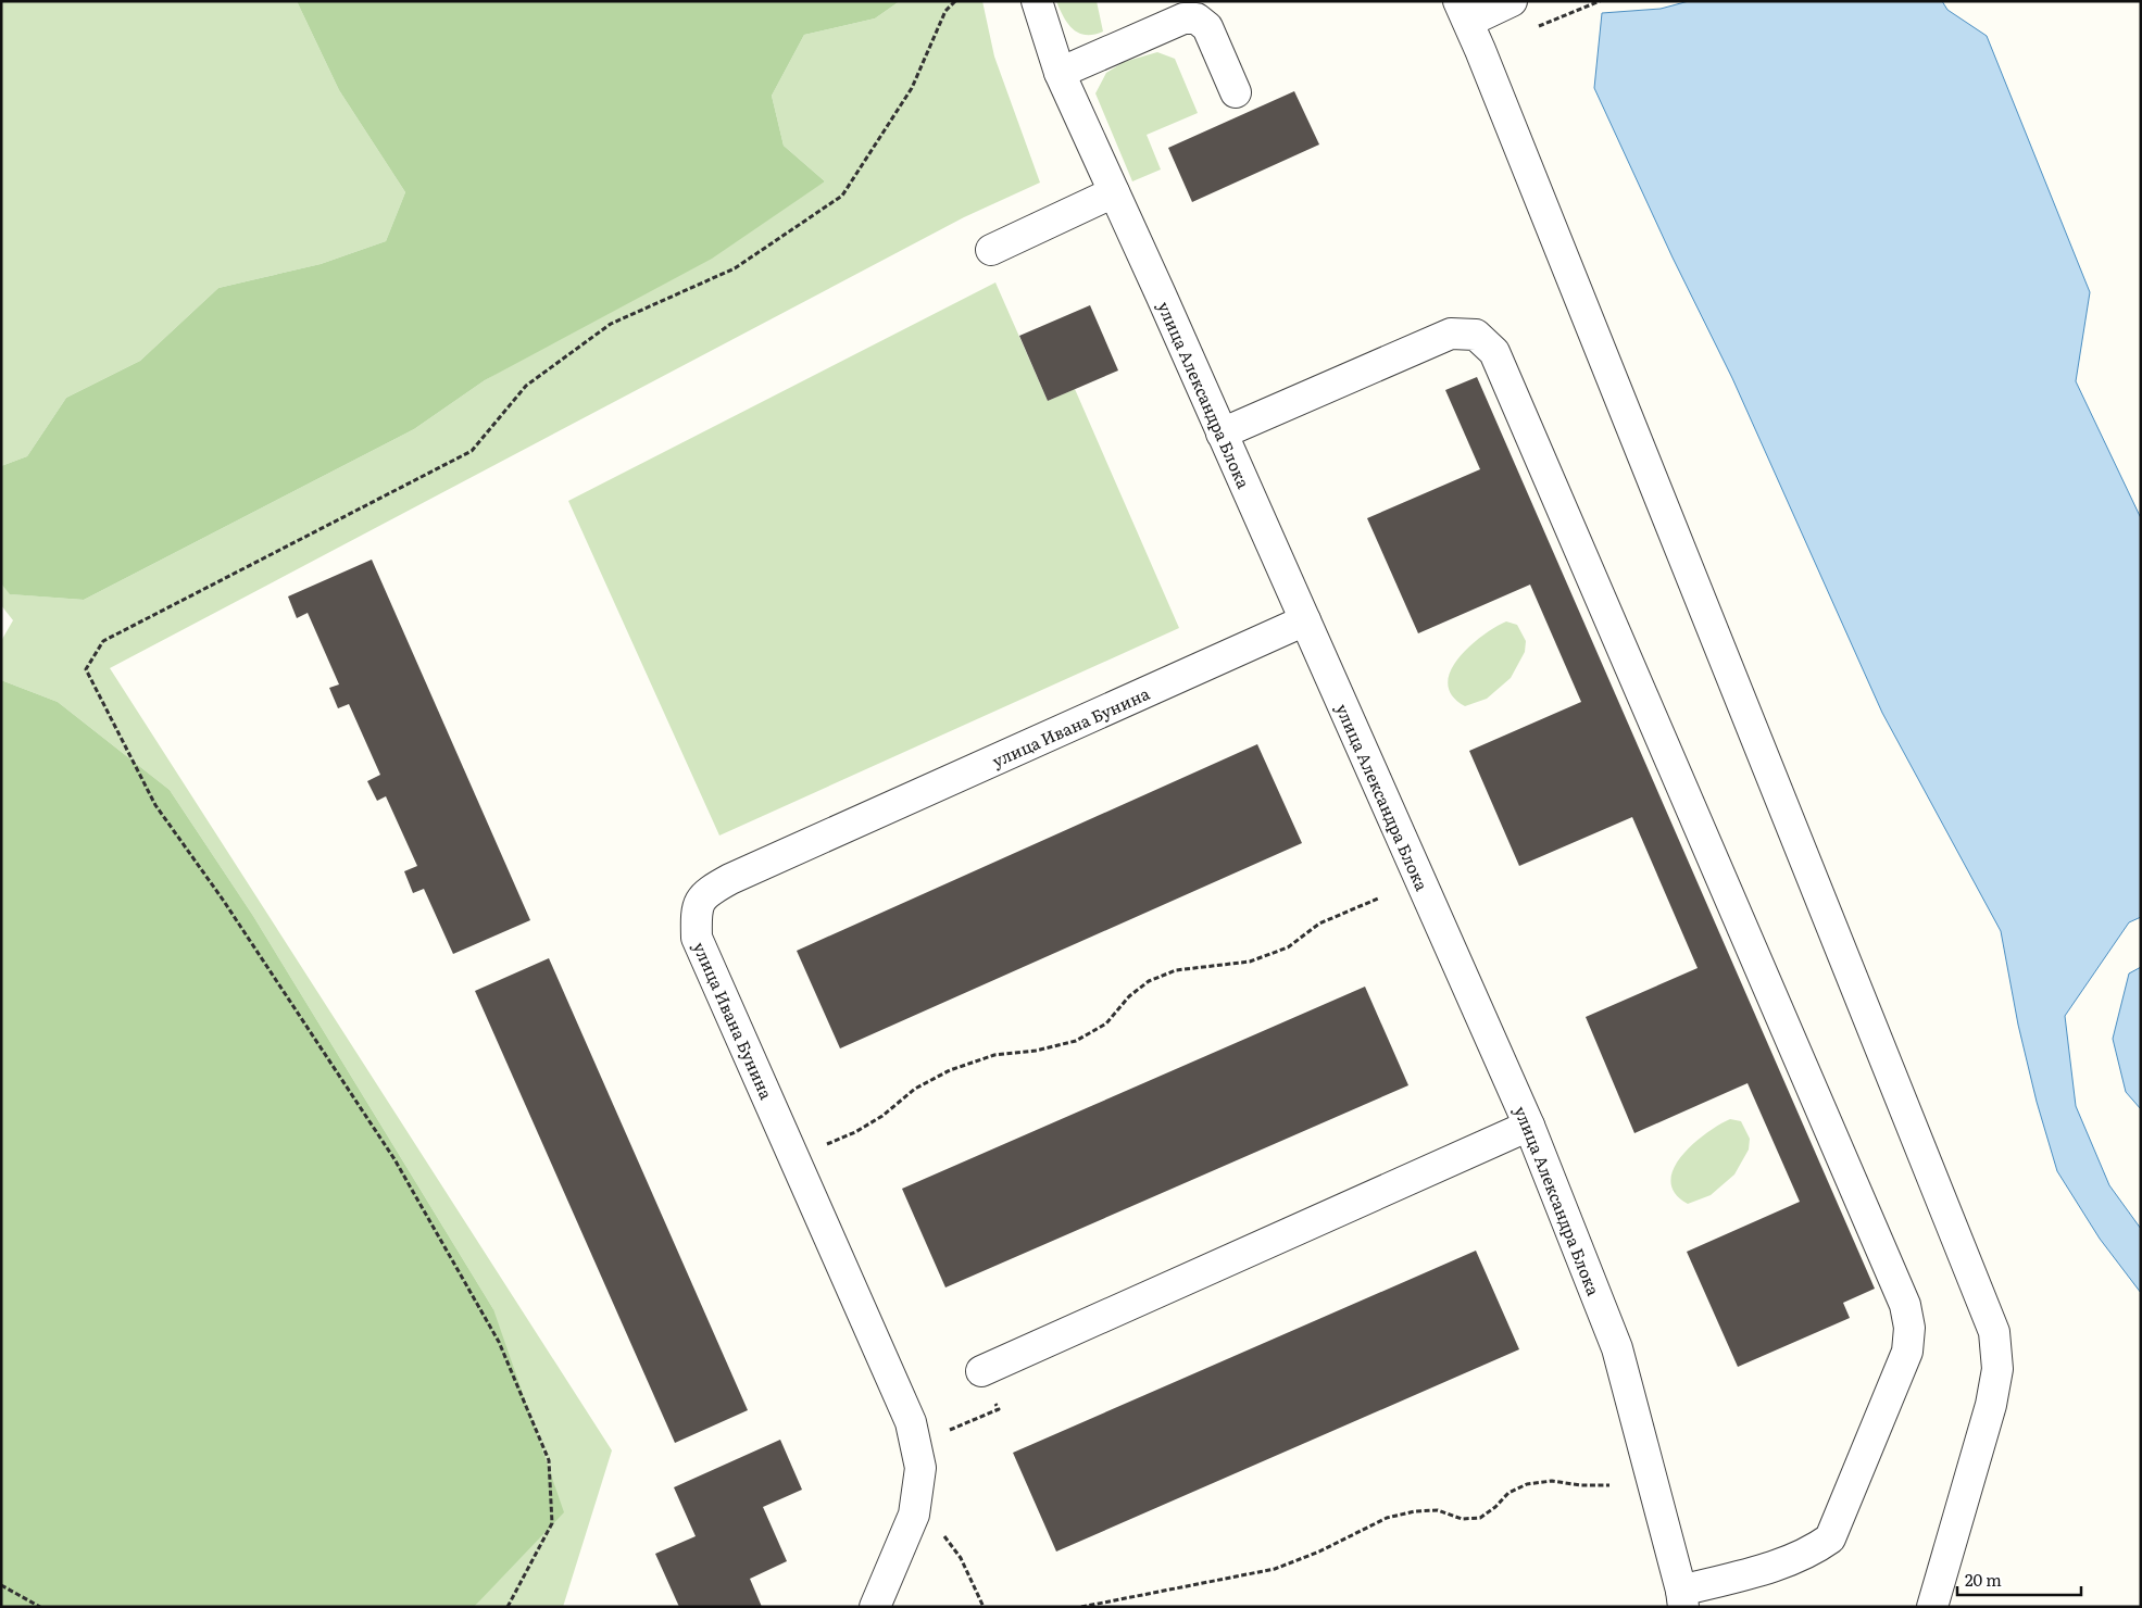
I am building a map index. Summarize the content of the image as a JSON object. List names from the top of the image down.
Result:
{
  "streets": {
    "street": ["улица Александра Блока", "улица Ивана Бунина"]
  },
  "crossings": [
    ["улица Александра Блока", "улица Ивана Бунина"]
  ],
  "scale_bar": "20 m"
}
